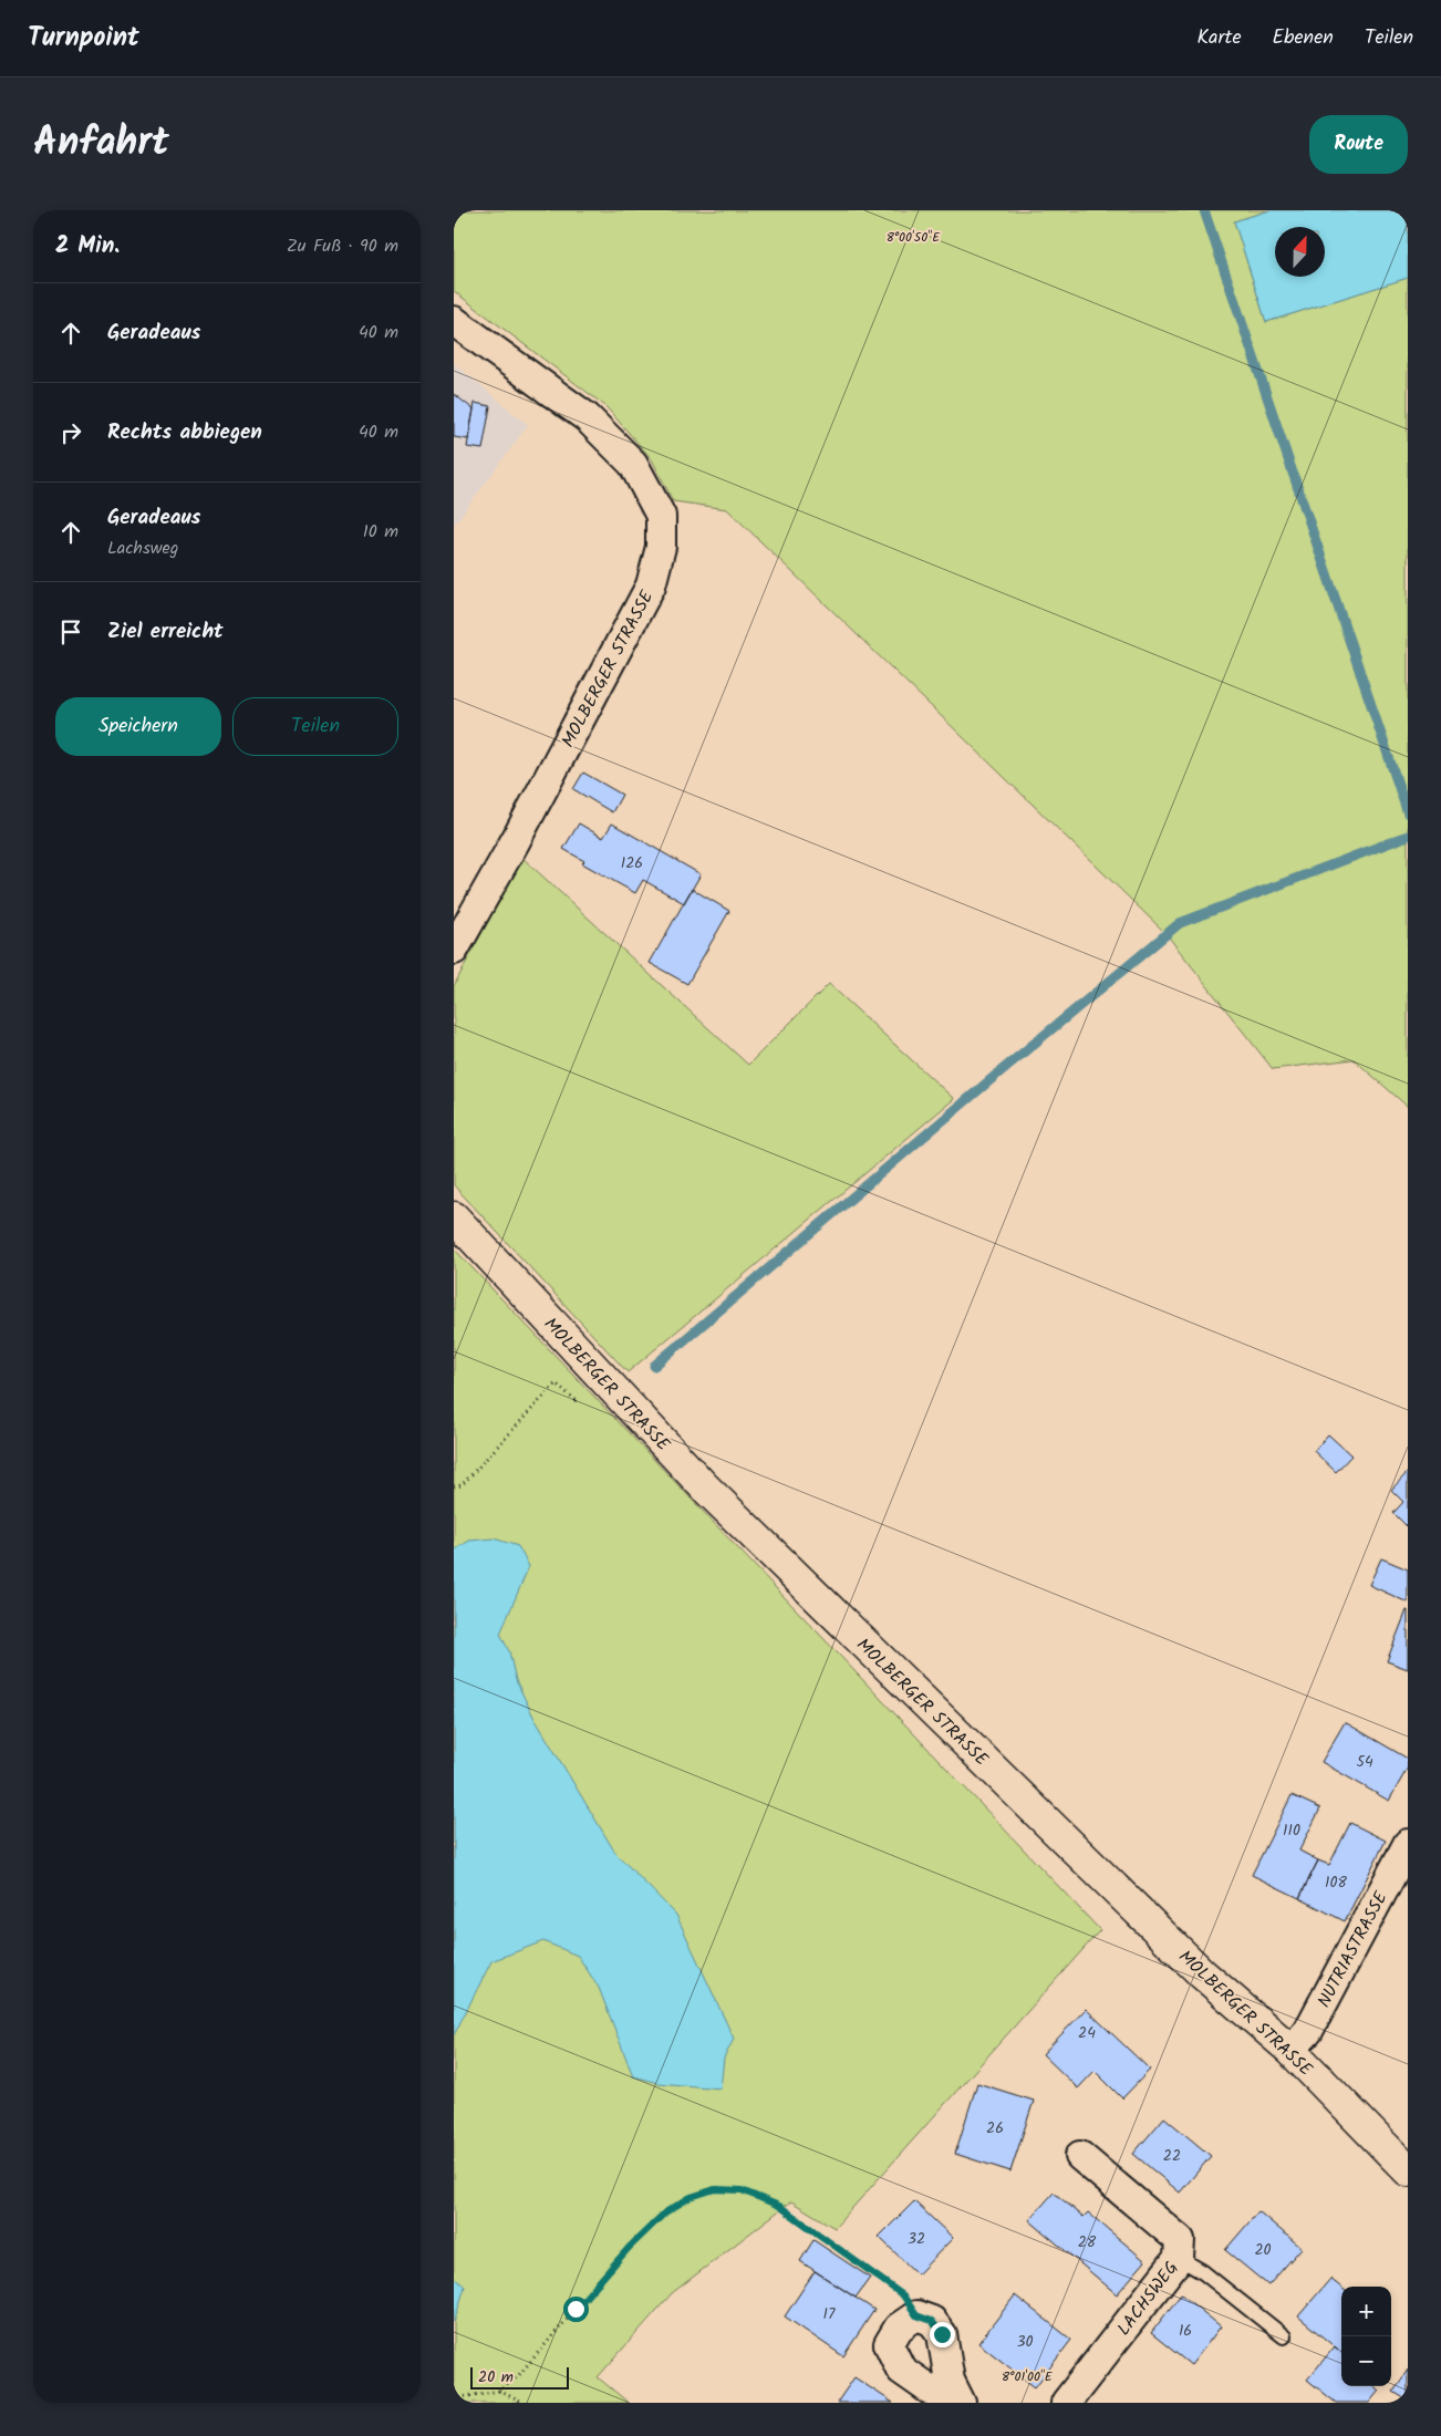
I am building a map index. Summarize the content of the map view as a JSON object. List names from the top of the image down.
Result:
{
  "streets": {
    "main road": ["MOLBERGER STRASSE"],
    "street": ["NUTRIASTRASSE", "LACHSWEG"]
  },
  "crossings": [
    ["MOLBERGER STRASSE", "NUTRIASTRASSE"]
  ],
  "house_numbers": [
    "126",
    "54",
    "110",
    "108",
    "24",
    "26",
    "22",
    "32",
    "28",
    "20",
    "17",
    "16",
    "30"
  ],
  "scale_bar": "20 m",
  "north": "top",
  "page": {
    "header": "Turnpoint",
    "nav": ["Karte", "Ebenen", "Teilen"],
    "title": "Anfahrt",
    "buttons": [
      "Route",
      ["Speichern", "Teilen"]
    ],
    "heading": ["2 Min.", "Zu Fuß · 90 m"],
    "list": [
      ["Geradeaus", "40 m"],
      ["Rechts abbiegen", "40 m"],
      ["Geradeaus", "Lachsweg", "10 m"],
      "Ziel erreicht"
    ],
    "map_buttons": ["+", "−"],
    "scale": "20 m"
  },
  "coordinates": ["8°00'50\"E", "8°01'00\"E"]
}
